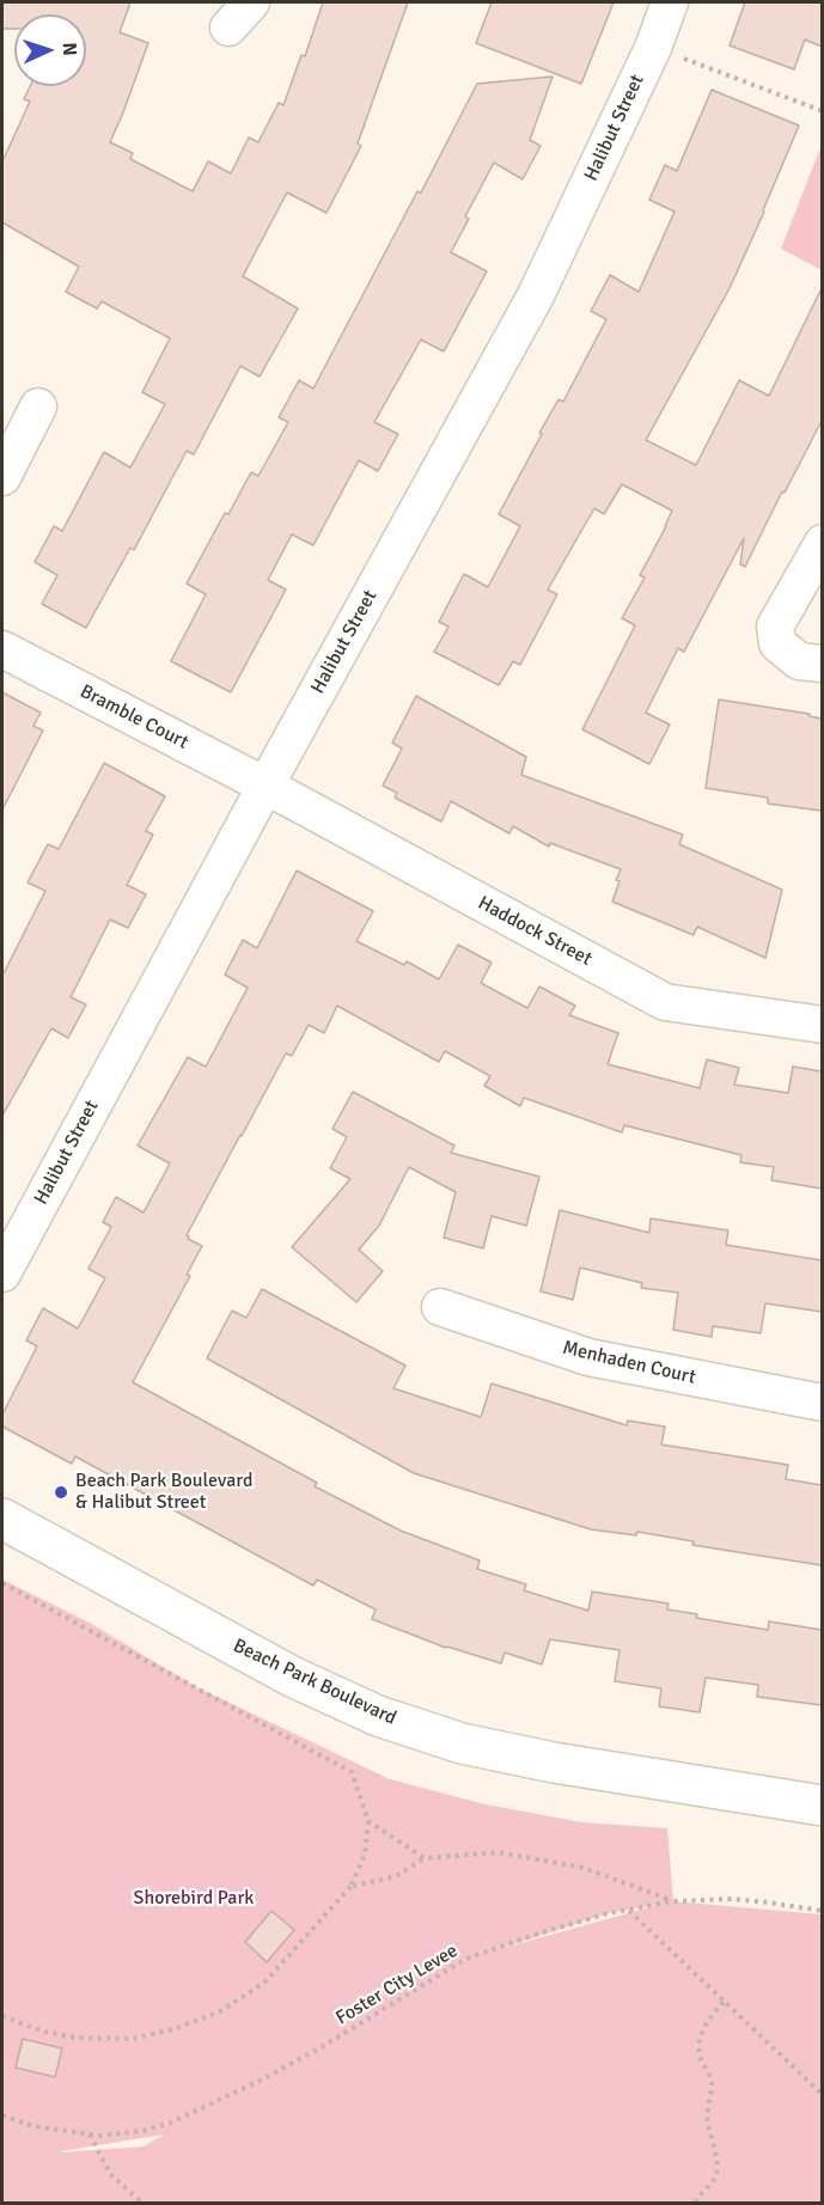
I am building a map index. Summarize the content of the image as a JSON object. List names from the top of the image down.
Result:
{
  "streets": {
    "main road": ["Beach Park Boulevard"],
    "street": [
      "Halibut Street",
      "Bramble Court",
      "Haddock Street",
      "Menhaden Court"
    ],
    "path": ["Foster City Levee"]
  },
  "crossings": [
    ["Halibut Street", "Bramble Court"],
    ["Halibut Street", "Haddock Street"],
    ["Bramble Court", "Haddock Street"]
  ],
  "parks": ["Shorebird Park"],
  "places": ["Beach Park Boulevard & Halibut Street"],
  "north": "right"
}
